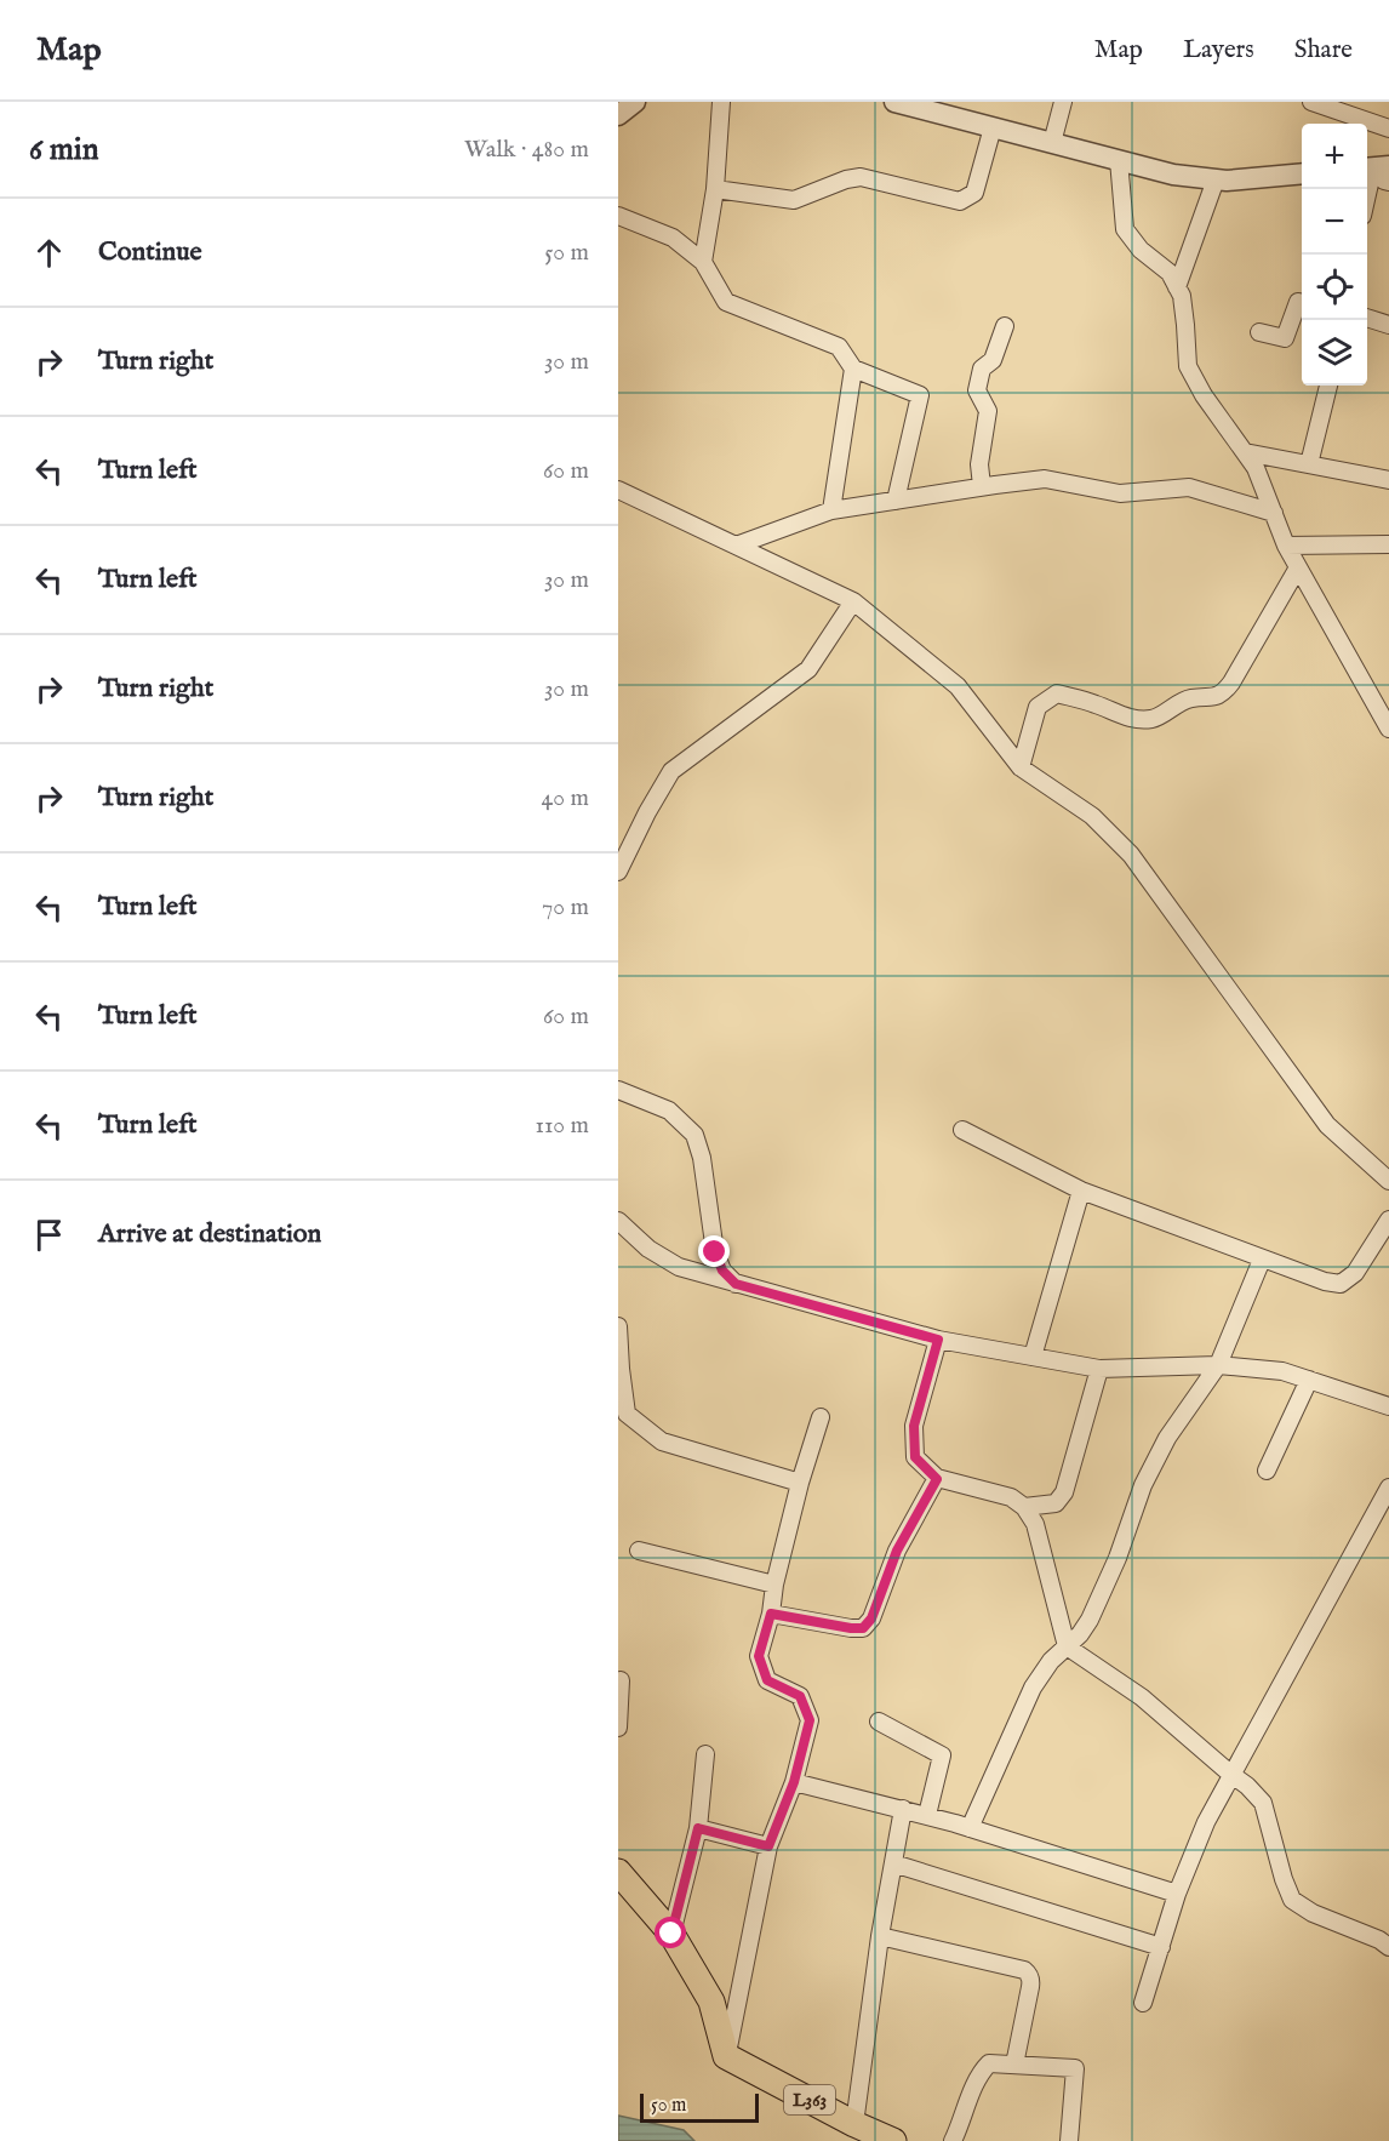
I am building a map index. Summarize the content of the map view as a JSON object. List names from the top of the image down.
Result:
{
  "streets": {
    "main road": ["L363"]
  },
  "scale_bar": "50 m",
  "page": {
    "header": "Map",
    "nav": ["Map", "Layers", "Share"],
    "heading": ["6 min", "Walk · 480 m"],
    "map_buttons": ["+", "−"],
    "list": [
      ["Continue", "50 m"],
      ["Turn right", "30 m"],
      ["Turn left", "60 m"],
      ["Turn left", "30 m"],
      ["Turn right", "30 m"],
      ["Turn right", "40 m"],
      ["Turn left", "70 m"],
      ["Turn left", "60 m"],
      ["Turn left", "110 m"],
      "Arrive at destination"
    ],
    "scale": "50 m"
  }
}
